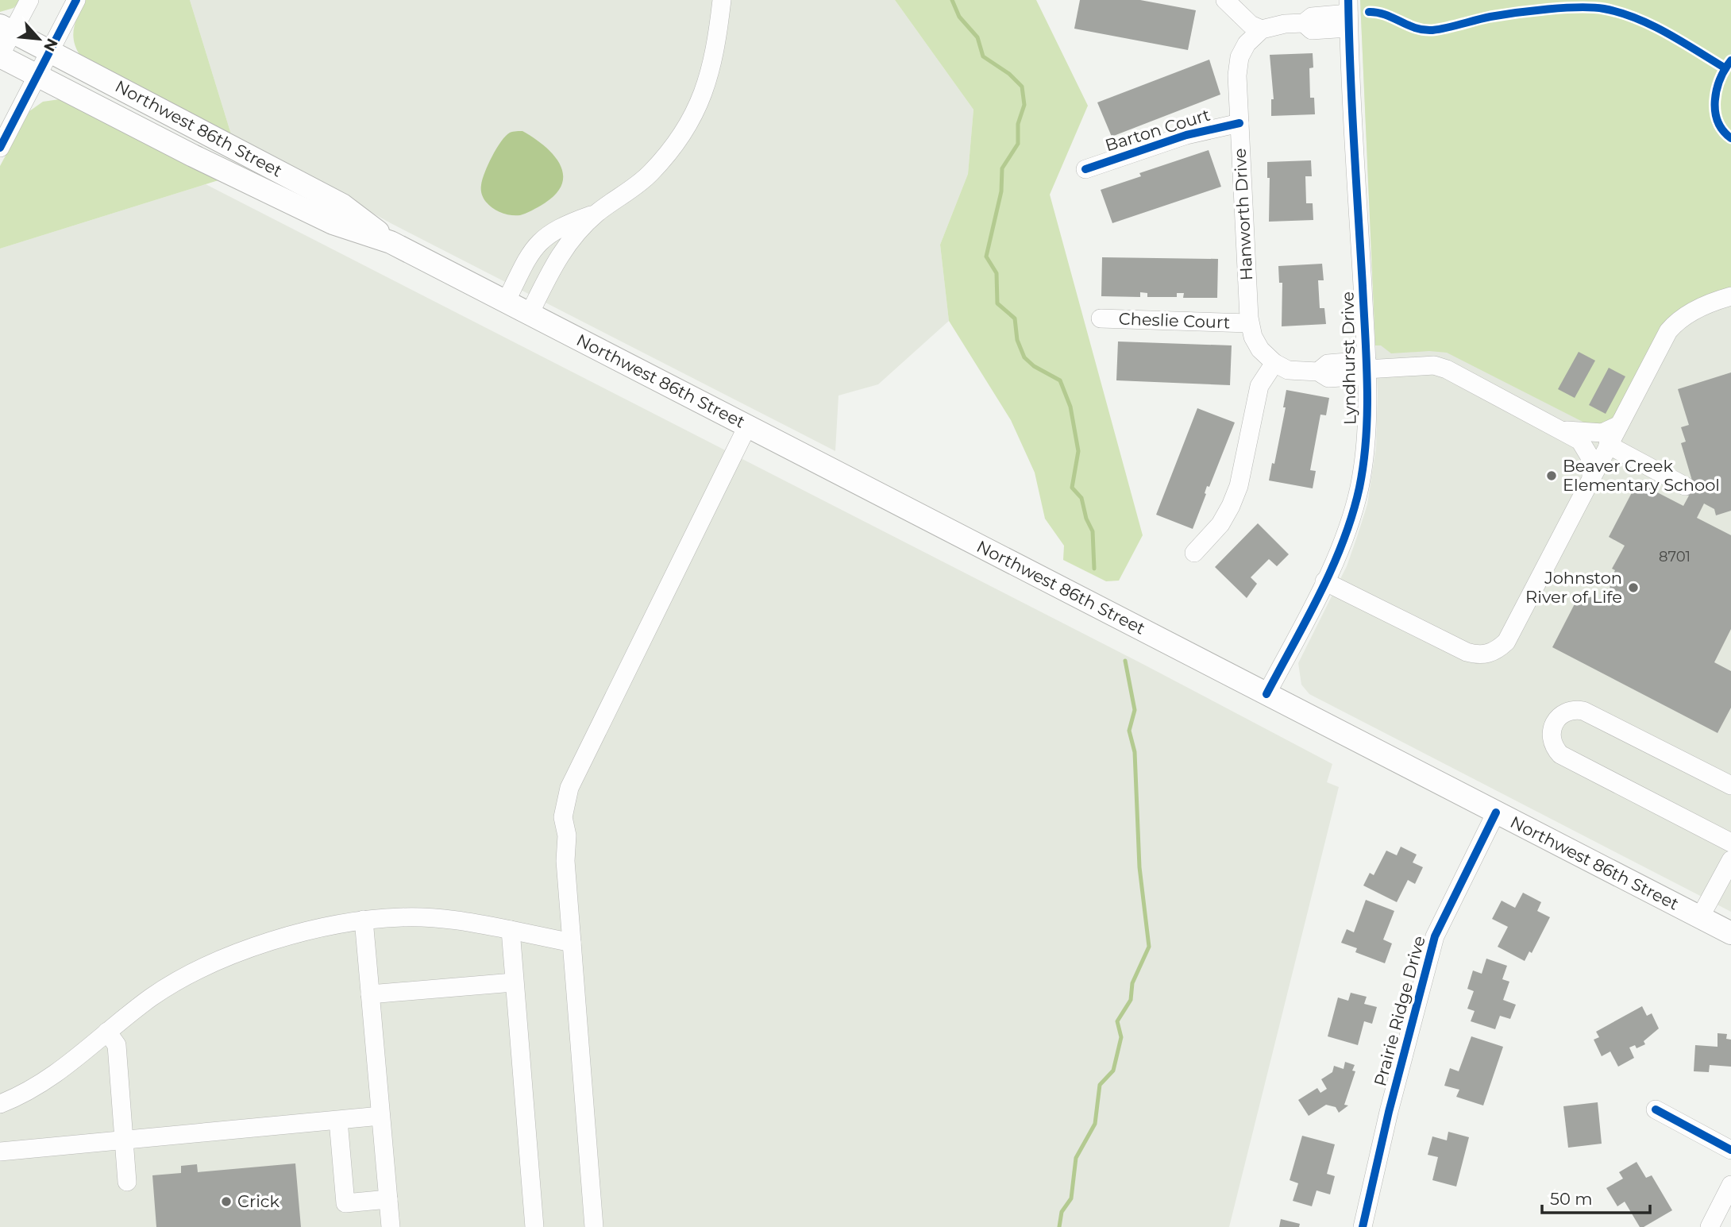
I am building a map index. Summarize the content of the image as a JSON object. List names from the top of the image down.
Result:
{
  "streets": {
    "main road": ["Northwest 86th Street"],
    "street": [
      "Barton Court",
      "Hanworth Drive",
      "Cheslie Court",
      "Lyndhurst Drive",
      "Prairie Ridge Drive"
    ]
  },
  "crossings": [
    ["Northwest 86th Street", "Lyndhurst Drive"],
    ["Northwest 86th Street", "Prairie Ridge Drive"],
    ["Barton Court", "Hanworth Drive"],
    ["Hanworth Drive", "Cheslie Court"]
  ],
  "places": ["Beaver Creek Elementary School", "Johnston River of Life", "Crick"],
  "house_numbers": ["8701"],
  "scale_bar": "50 m",
  "north": "bottom right"
}
